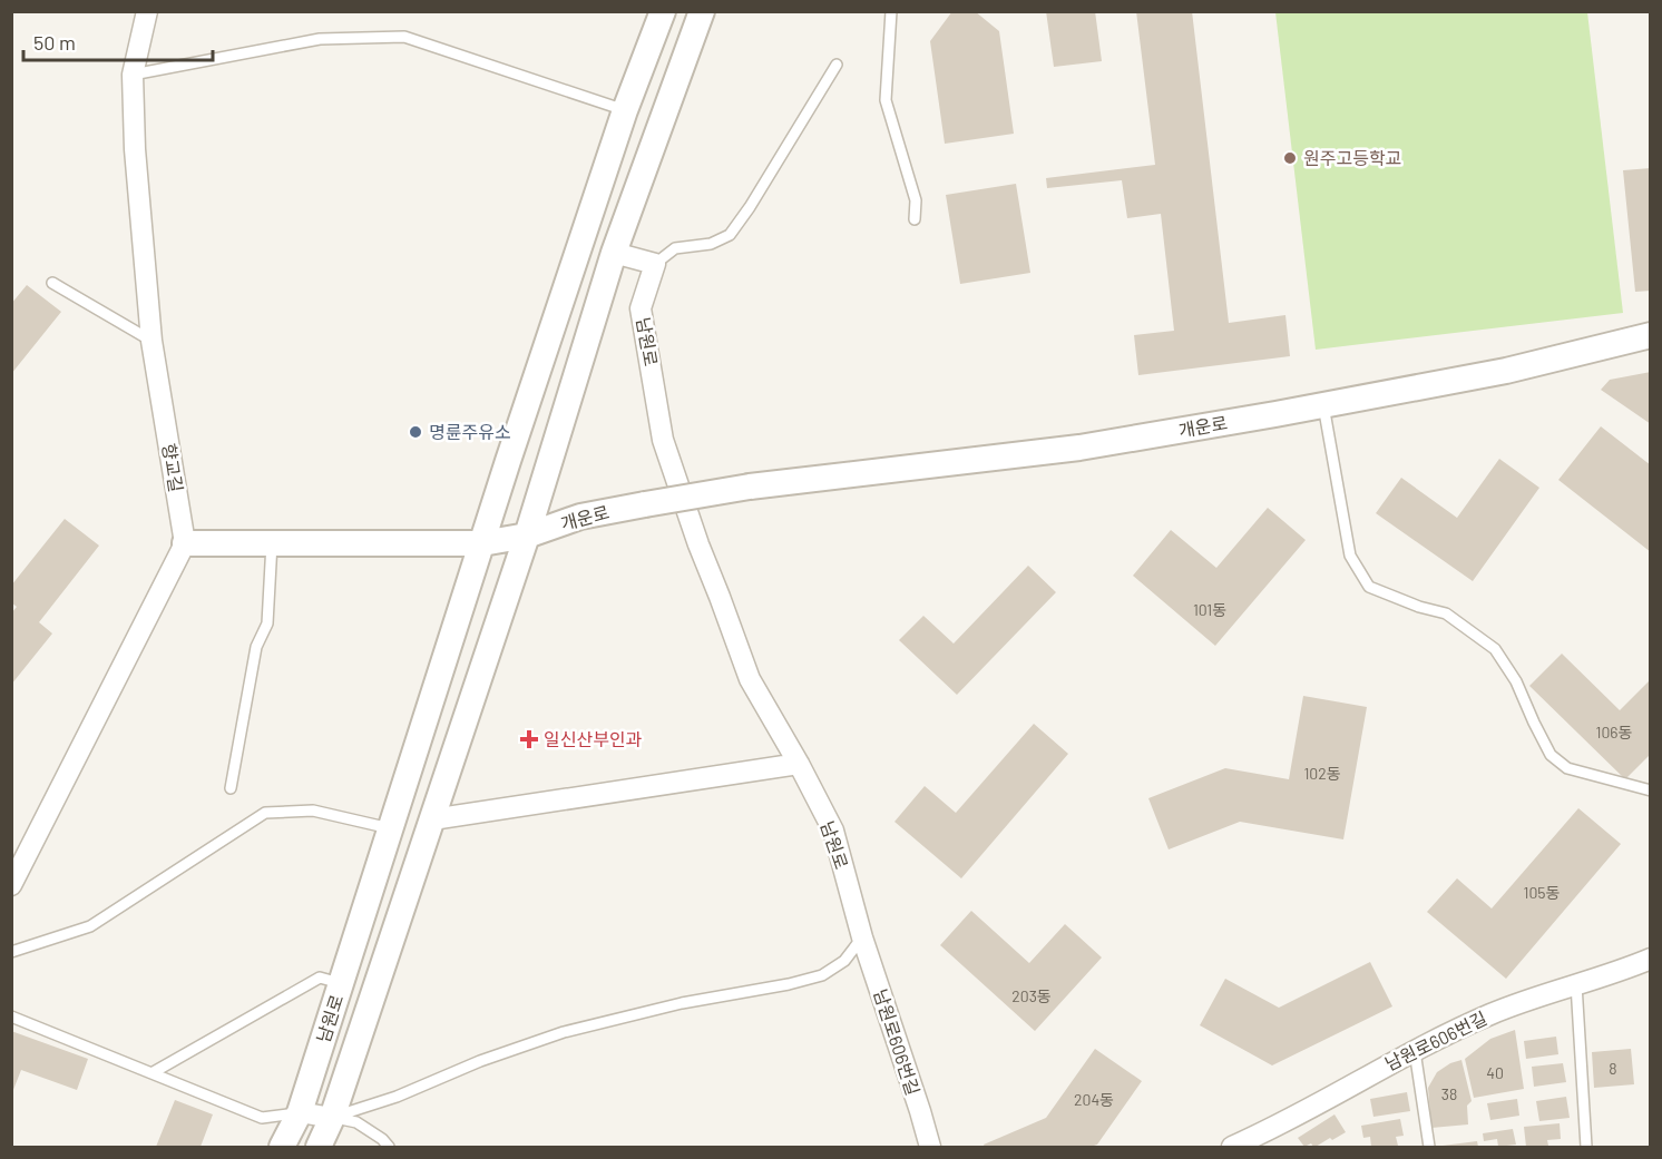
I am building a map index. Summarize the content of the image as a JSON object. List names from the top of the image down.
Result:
{
  "streets": {
    "street": [
      "남원로",
      "개운로",
      "향교길",
      "남원로606번길"
    ]
  },
  "crossings": [
    ["남원로", "개운로"],
    ["남원로", "남원로606번길"]
  ],
  "places": {
    "other": ["원주고등학교", "명륜주유소"],
    "health": ["일신산부인과"]
  },
  "house_numbers": [
    "101동",
    "106동",
    "102동",
    "105동",
    "203동",
    "8",
    "40",
    "38",
    "204동"
  ],
  "scale_bar": "50 m"
}
